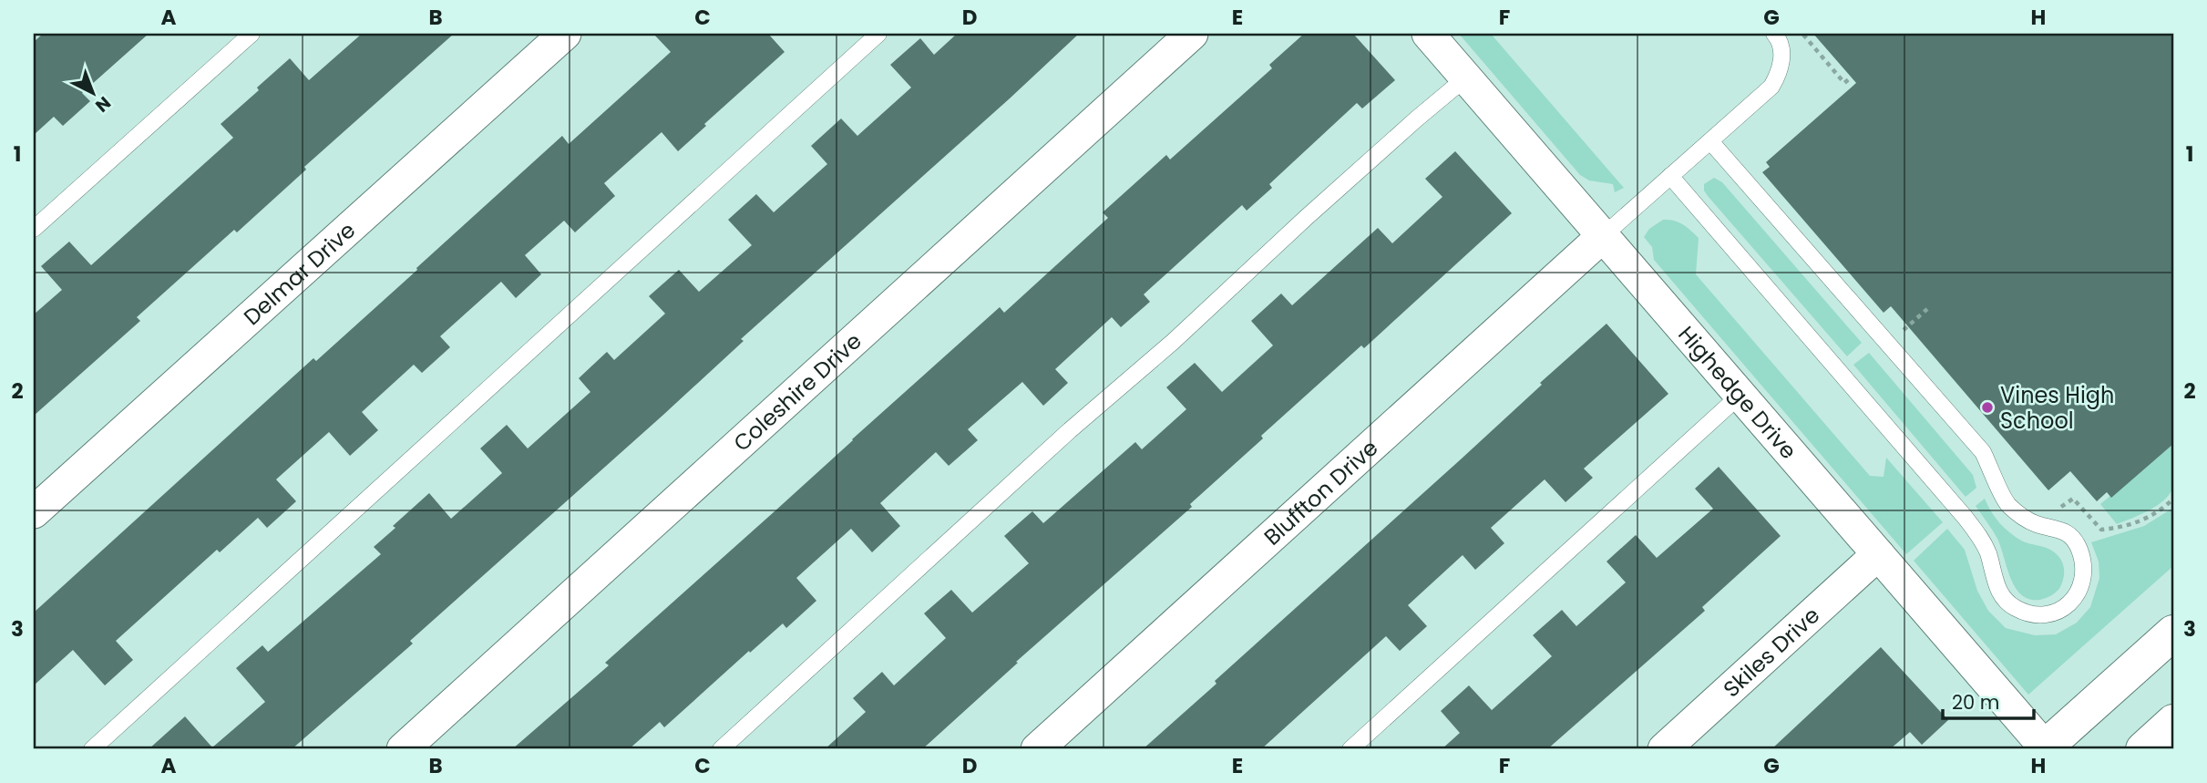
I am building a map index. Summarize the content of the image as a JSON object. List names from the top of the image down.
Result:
{
  "streets": {
    "street": [
      "Delmar Drive",
      "Highedge Drive",
      "Coleshire Drive",
      "Bluffton Drive",
      "Skiles Drive"
    ]
  },
  "crossings": [
    ["Highedge Drive", "Bluffton Drive"],
    ["Highedge Drive", "Skiles Drive"]
  ],
  "places": ["Vines High School"],
  "scale_bar": "20 m",
  "north": "bottom right",
  "grid": {
    "columns": [
      "A",
      "B",
      "C",
      "D",
      "E",
      "F",
      "G",
      "H"
    ],
    "rows": ["1", "2", "3"]
  }
}
